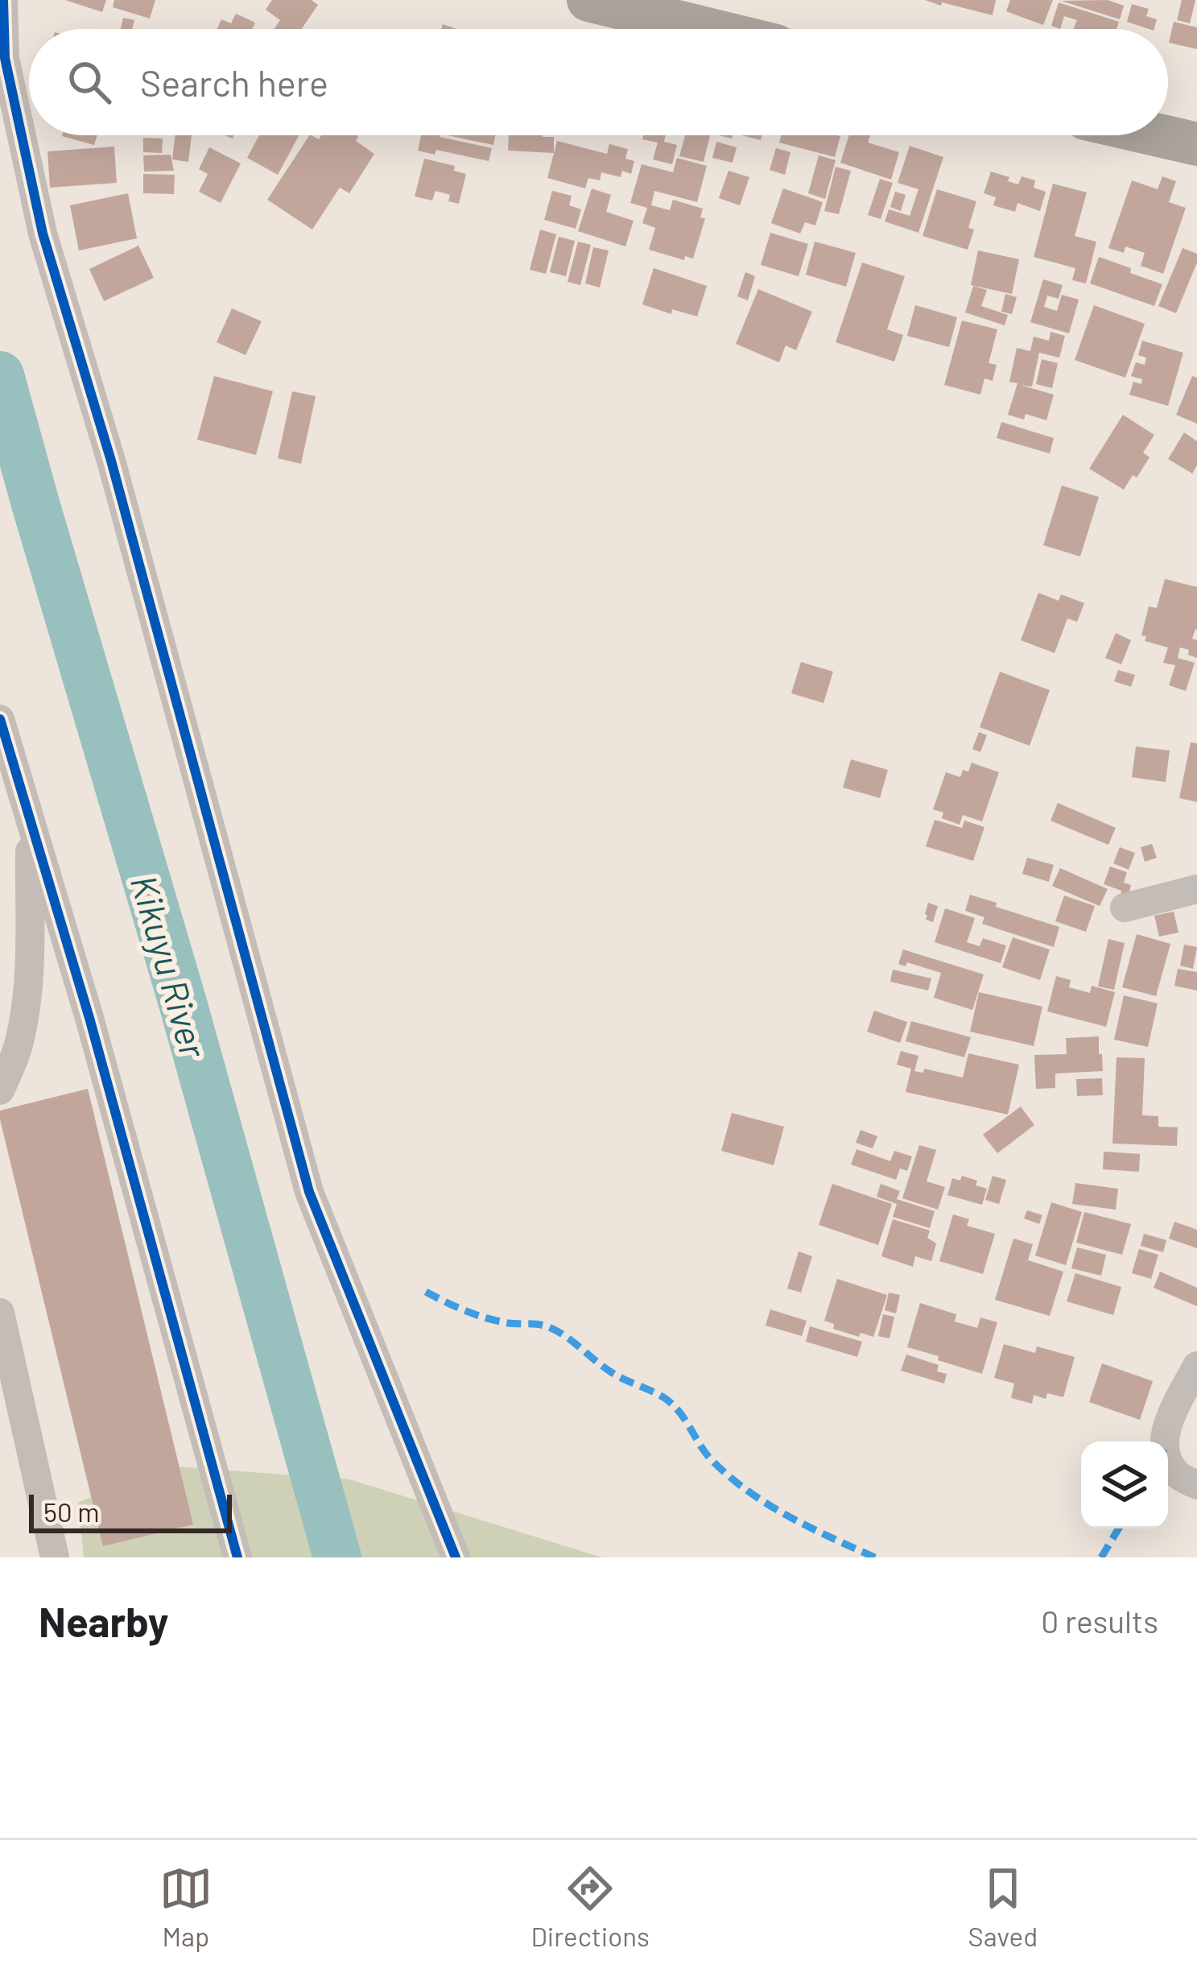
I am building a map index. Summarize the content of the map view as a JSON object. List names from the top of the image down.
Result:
{
  "water": ["Kikuyu River"],
  "scale_bar": "50 m",
  "page": {
    "search": "Search here",
    "scale": "50 m",
    "heading": ["Nearby", "0 results"],
    "nav": ["Map", "Directions", "Saved"]
  }
}
